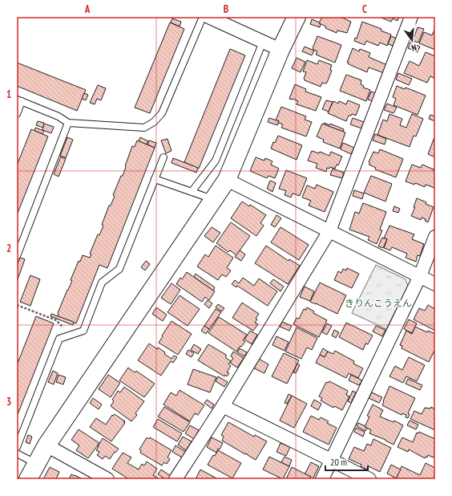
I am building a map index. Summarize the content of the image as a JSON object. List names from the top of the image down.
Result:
{
  "parks": ["きりんこうえん"],
  "scale_bar": "20 m",
  "north": "bottom",
  "grid": {
    "columns": ["A", "B", "C"],
    "rows": ["1", "2", "3"]
  }
}
